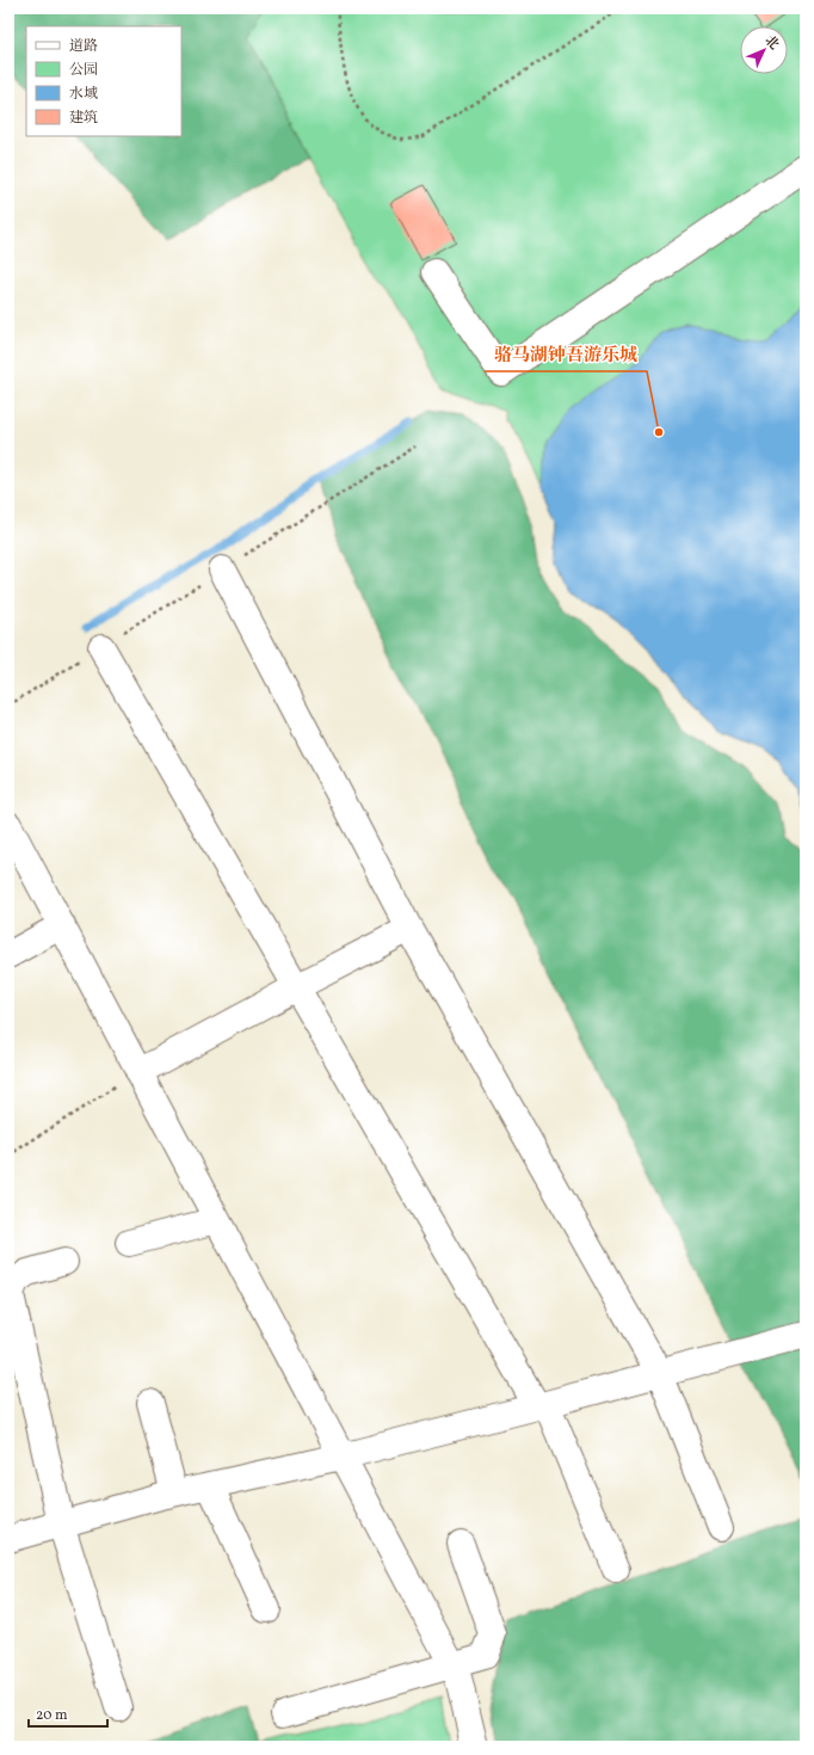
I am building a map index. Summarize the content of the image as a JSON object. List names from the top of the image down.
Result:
{
  "places": ["骆马湖钟吾游乐城"],
  "legend": [
    "道路",
    "公园",
    "水域",
    "建筑"
  ],
  "scale_bar": "20 m",
  "north": "top right"
}
